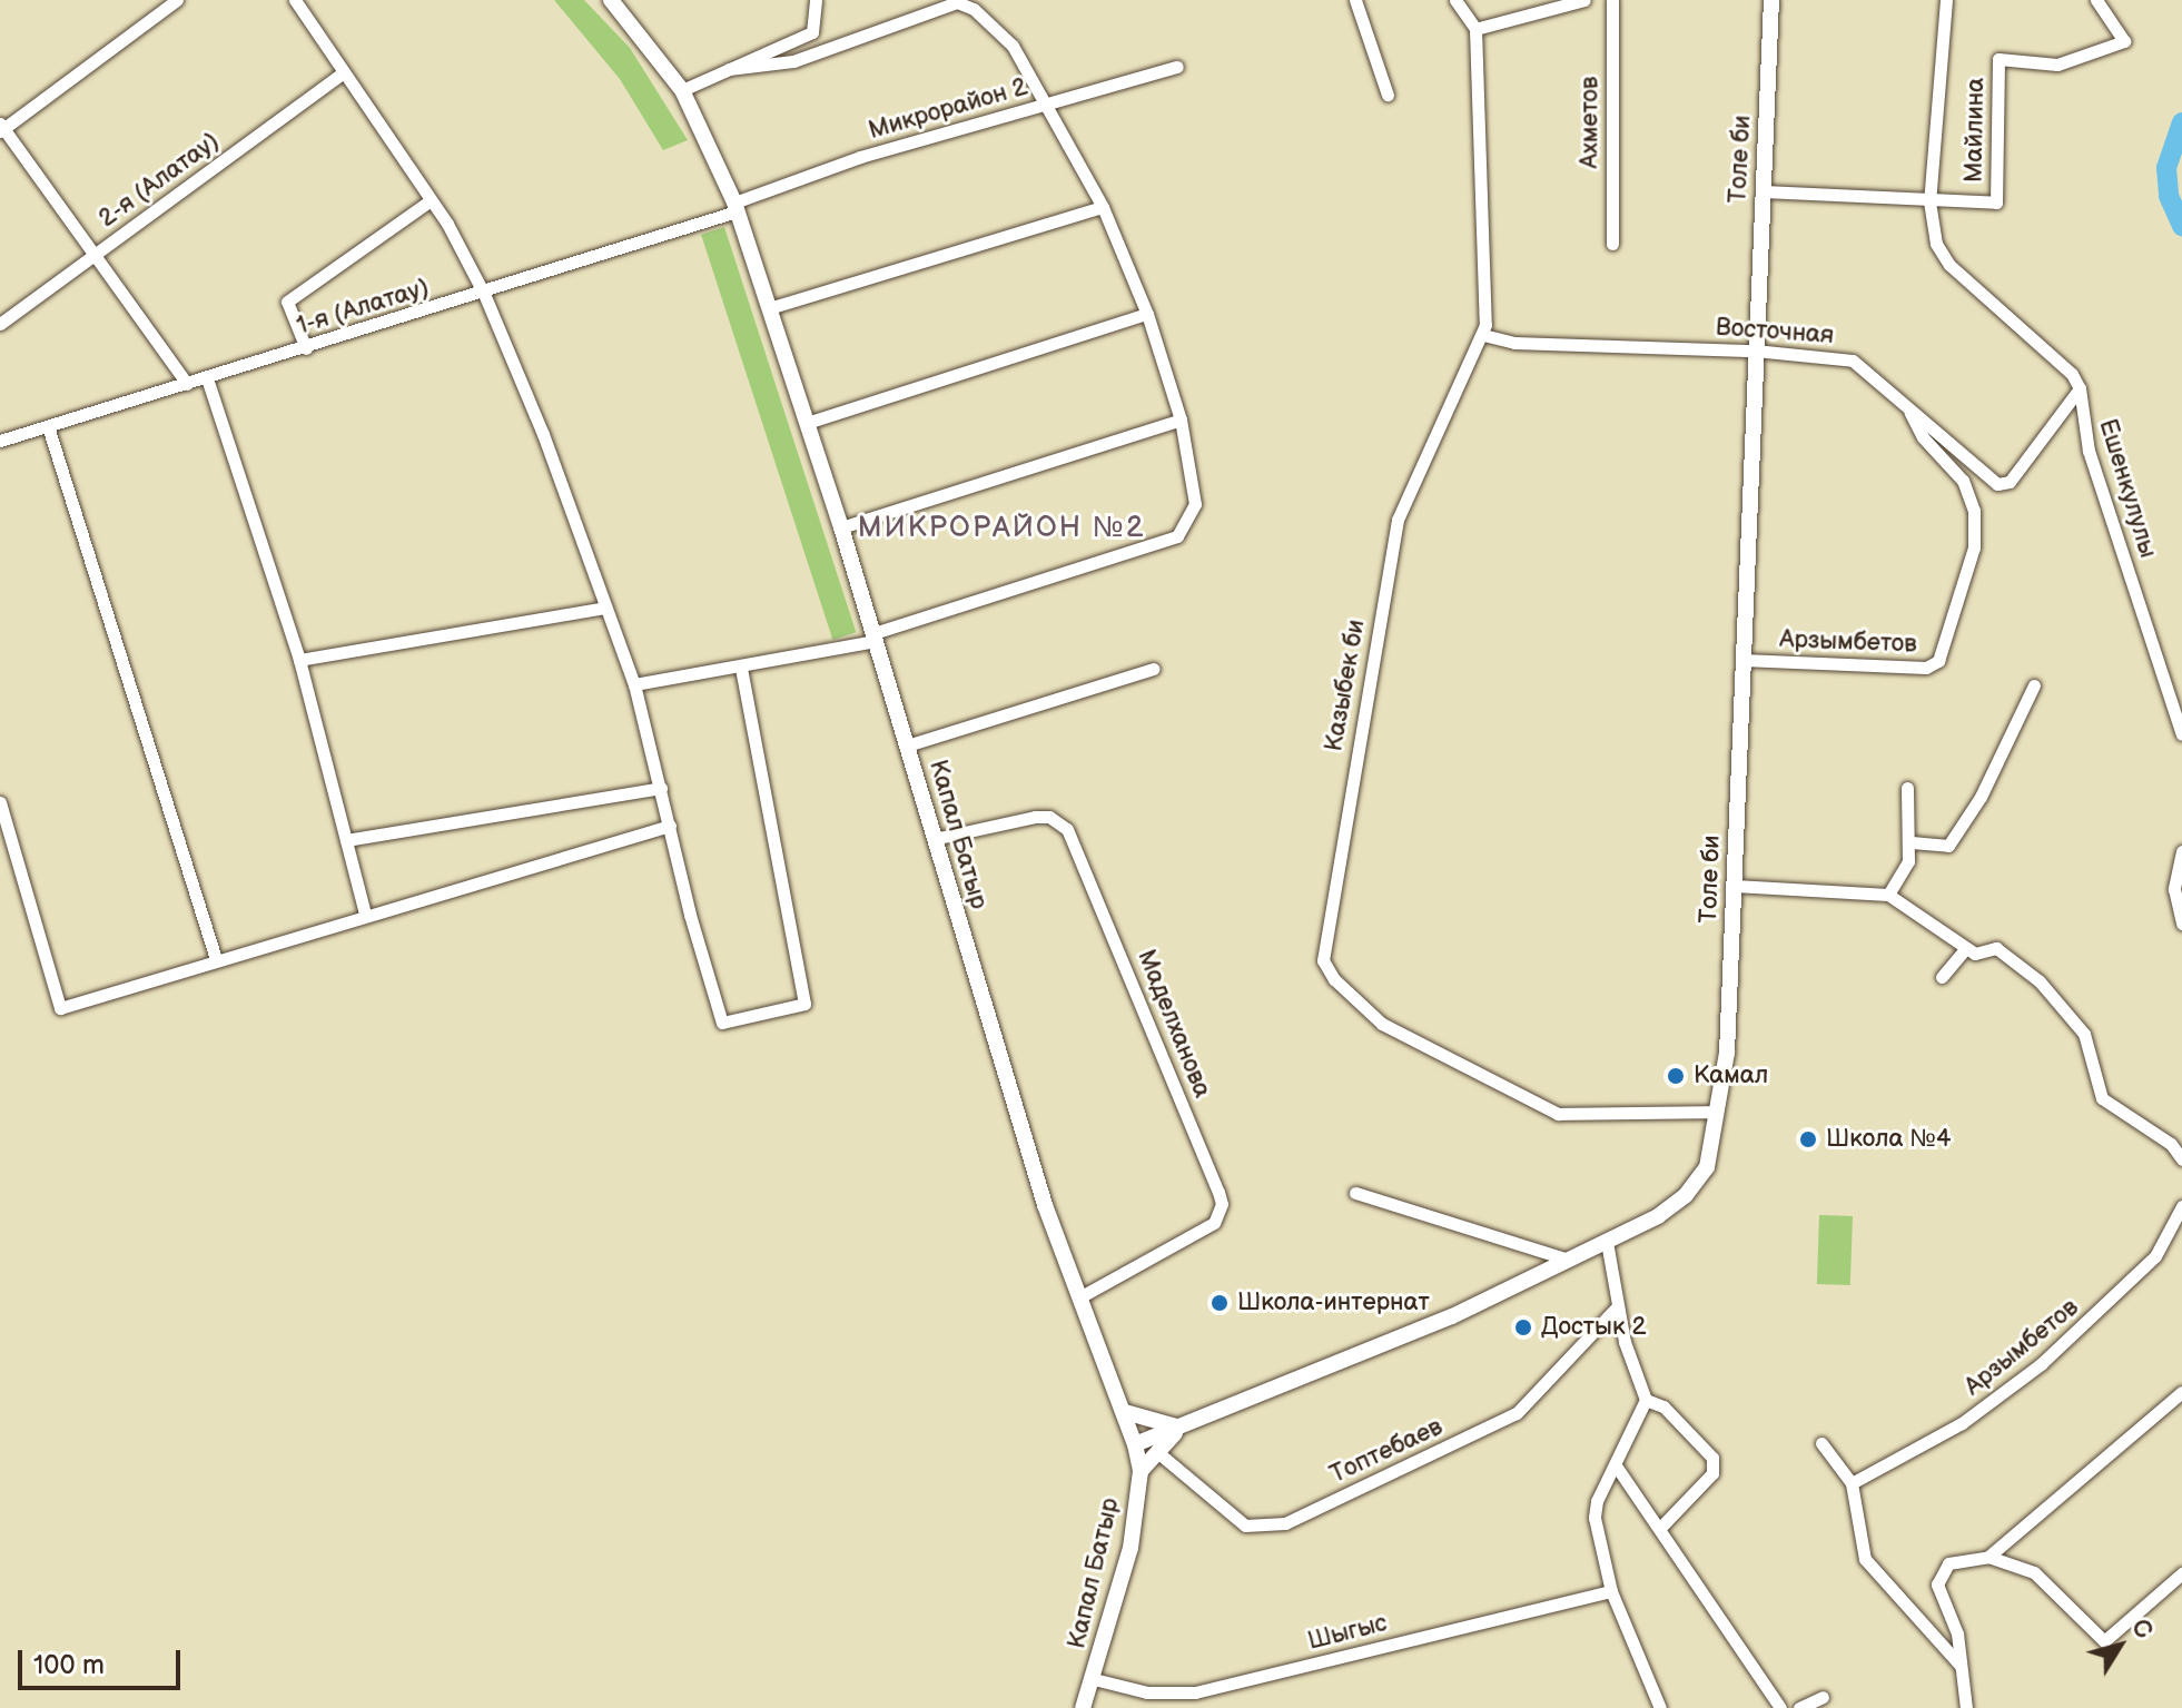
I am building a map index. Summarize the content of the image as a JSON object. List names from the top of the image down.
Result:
{
  "streets": {
    "main road": ["Толе би", "Капал Батыр"],
    "street": [
      "Микрорайон 2",
      "Ахметов",
      "Майлина",
      "2-я (Алатау)",
      "1-я (Алатау)",
      "Восточная",
      "Ешенкулулы",
      "Арзымбетов",
      "Казыбек би",
      "Маделханова",
      "Топтебаев",
      "Шыгыс"
    ]
  },
  "crossings": [
    ["Микрорайон 2", "1-я (Алатау)"],
    ["Микрорайон 2", "Капал Батыр"],
    ["Майлина", "Толе би"],
    ["Толе би", "Восточная"],
    ["Толе би", "Арзымбетов"],
    ["Толе би", "Казыбек би"],
    ["Толе би", "Капал Батыр"],
    ["1-я (Алатау)", "Капал Батыр"],
    ["Восточная", "Ешенкулулы"],
    ["Восточная", "Арзымбетов"],
    ["Восточная", "Казыбек би"],
    ["Капал Батыр", "Маделханова"],
    ["Капал Батыр", "Шыгыс"]
  ],
  "districts": ["МИКРОРАЙОН №2"],
  "places": [
    "Камал",
    "Школа №4",
    "Школа-интернат",
    "Достык 2"
  ],
  "scale_bar": "100 m",
  "north": "top right"
}
